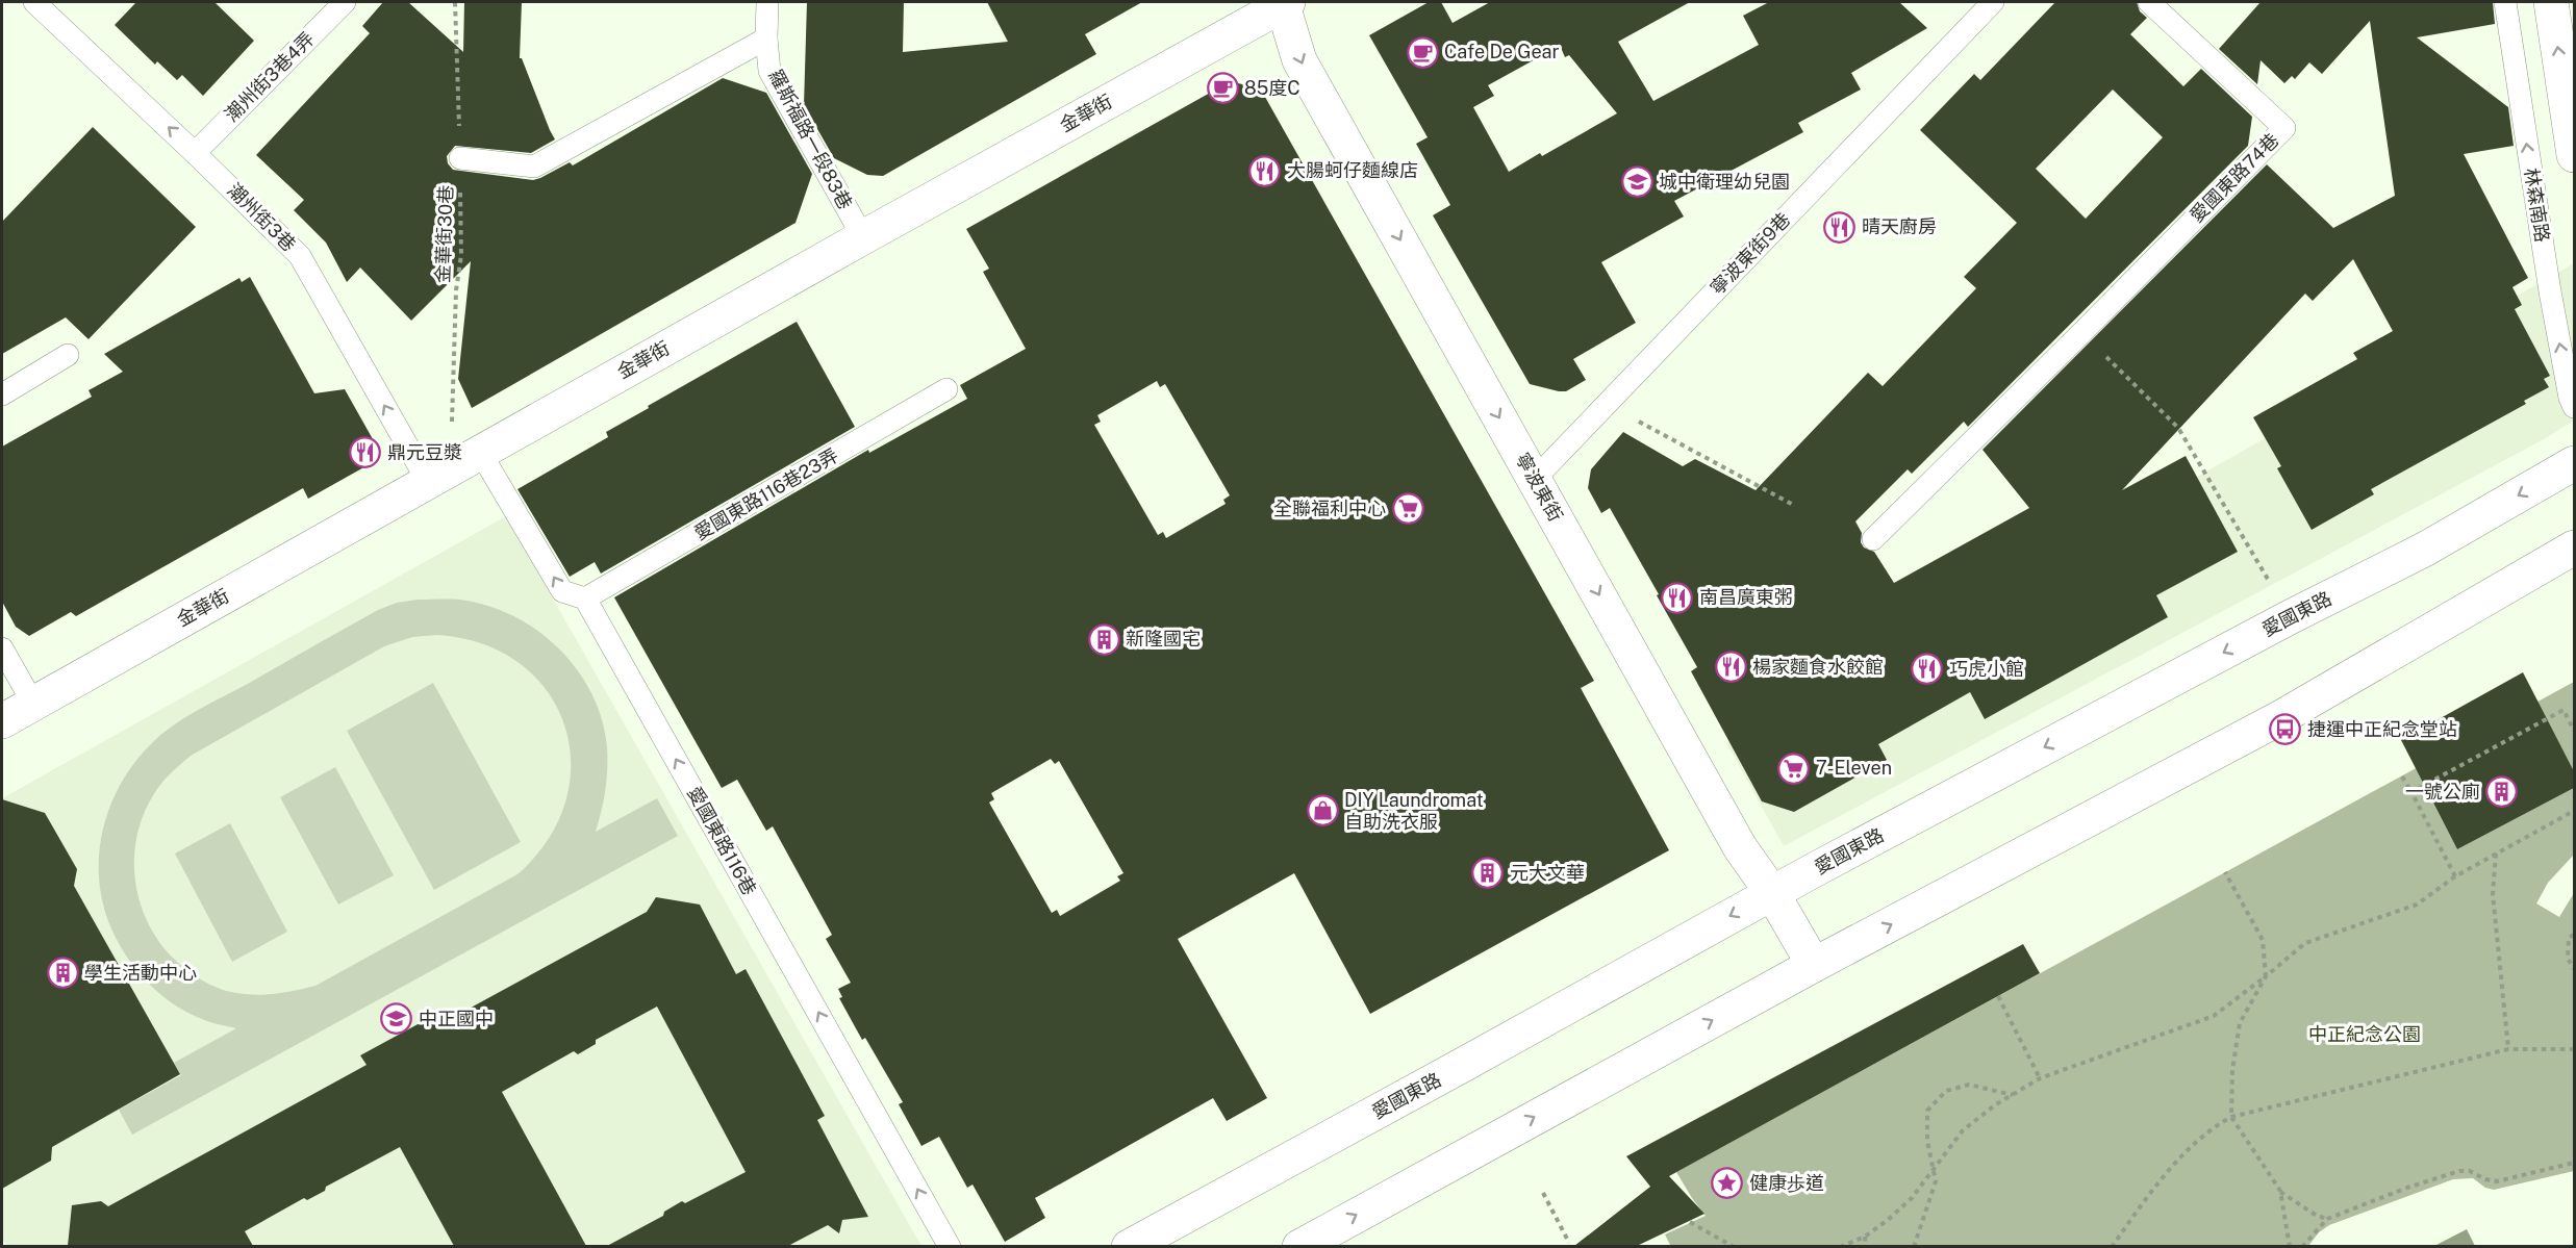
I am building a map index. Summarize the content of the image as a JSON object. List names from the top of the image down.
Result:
{
  "streets": {
    "street": ["金華街", "寧波東街", "愛國東路"],
    "lane": [
      "潮州街3巷4弄",
      "羅斯福路一段83巷",
      "愛國東路74巷",
      "林森南路",
      "潮州街3巷",
      "寧波東街9巷",
      "愛國東路116巷23弄",
      "愛國東路116巷"
    ],
    "path": ["金華街30巷"]
  },
  "crossings": [
    ["潮州街3巷4弄", "潮州街3巷"],
    ["金華街", "羅斯福路一段83巷"],
    ["金華街", "潮州街3巷"],
    ["金華街", "金華街30巷"],
    ["金華街", "寧波東街"],
    ["潮州街3巷", "金華街30巷"],
    ["寧波東街9巷", "寧波東街"],
    ["寧波東街", "愛國東路"],
    ["愛國東路116巷23弄", "愛國東路116巷"]
  ],
  "one_way": [
    "林森南路",
    "潮州街3巷",
    "寧波東街",
    "愛國東路116巷"
  ],
  "parks": ["中正紀念公園"],
  "places": {
    "cafe": ["Cafe De Gear", "85度C"],
    "restaurant": [
      "大腸蚵仔麵線店",
      "晴天廚房",
      "鼎元豆漿",
      "南昌廣東粥",
      "楊家麵食水餃館",
      "巧虎小館"
    ],
    "school or university": ["城中衛理幼兒園", "中正國中"],
    "supermarket": ["全聯福利中心", "7-Eleven"],
    "building": [
      "新隆國宅",
      "一號公廁",
      "元大文華",
      "學生活動中心"
    ],
    "bus stop": ["捷運中正紀念堂站"],
    "shop": ["DIY Laundromat 自助洗衣服"],
    "place": ["健康歩道"]
  }
}
